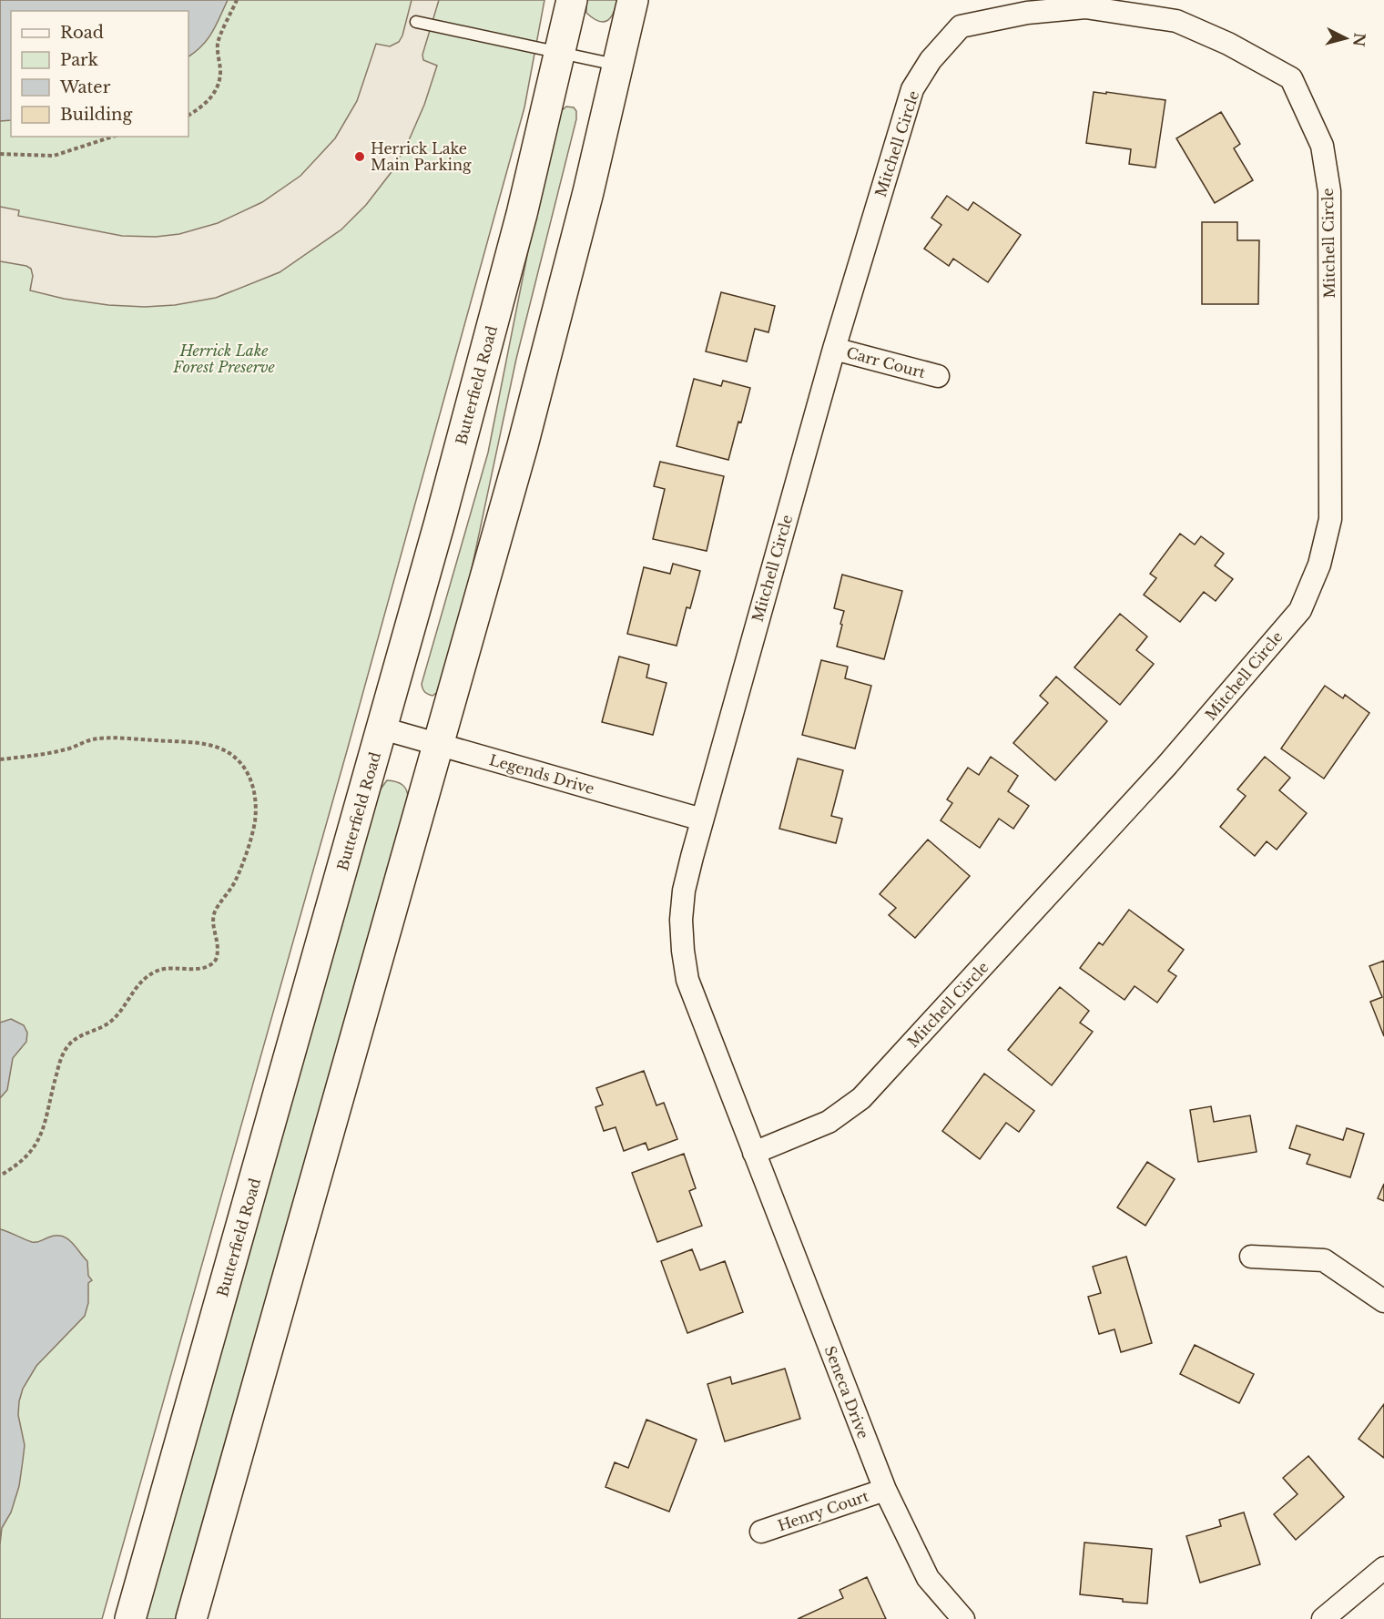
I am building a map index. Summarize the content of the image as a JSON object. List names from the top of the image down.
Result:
{
  "streets": {
    "main road": ["Butterfield Road"],
    "street": [
      "Mitchell Circle",
      "Carr Court",
      "Legends Drive",
      "Seneca Drive",
      "Henry Court"
    ]
  },
  "crossings": [
    ["Mitchell Circle", "Carr Court"],
    ["Mitchell Circle", "Legends Drive"],
    ["Mitchell Circle", "Seneca Drive"],
    ["Butterfield Road", "Legends Drive"],
    ["Seneca Drive", "Henry Court"]
  ],
  "parks": ["Herrick Lake Forest Preserve"],
  "places": ["Herrick Lake Main Parking"],
  "legend": [
    "Road",
    "Park",
    "Water",
    "Building"
  ],
  "north": "right"
}
